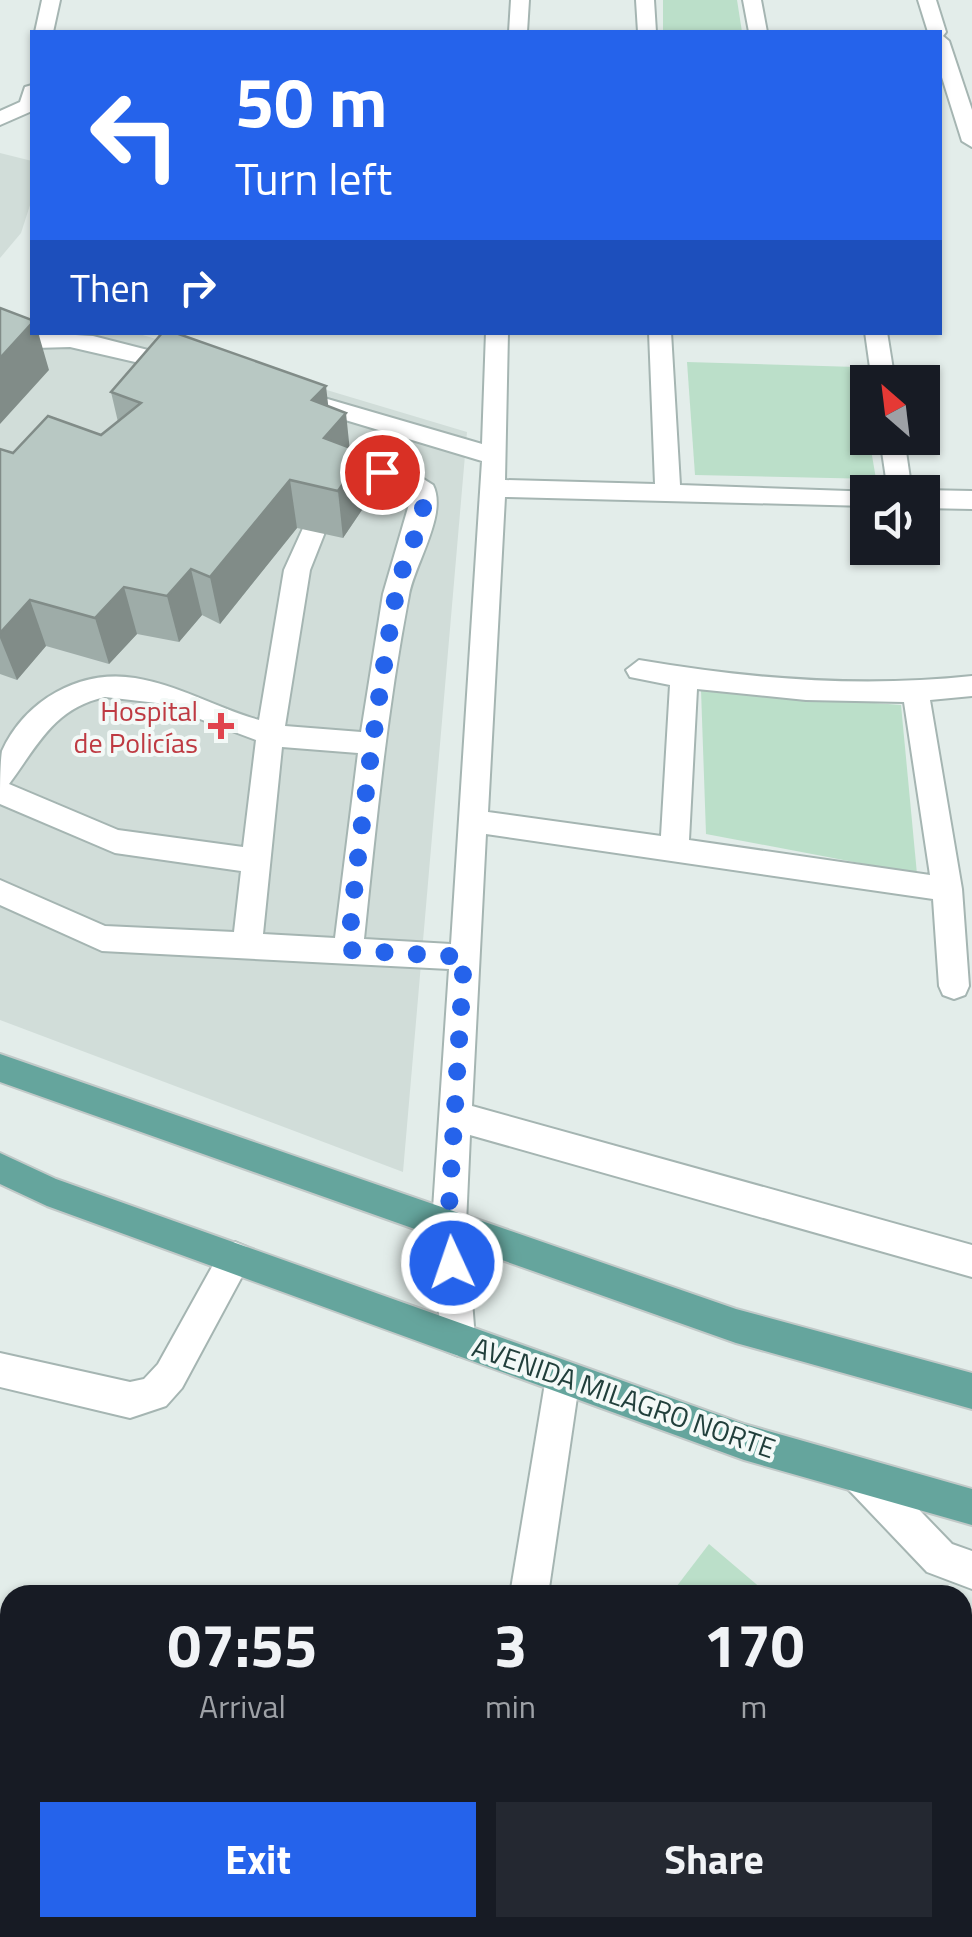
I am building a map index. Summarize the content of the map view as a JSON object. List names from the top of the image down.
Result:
{
  "streets": {
    "main road": ["AVENIDA MILAGRO NORTE"]
  },
  "places": {
    "health": ["Hospital de Policías"]
  },
  "north": "top left",
  "page": {
    "turn": ["50 m", "Turn left"],
    "then": "Then",
    "eta": [
      "07:55",
      "Arrival",
      "3",
      "min",
      "170",
      "m"
    ],
    "buttons": ["Exit", "Share"]
  }
}
